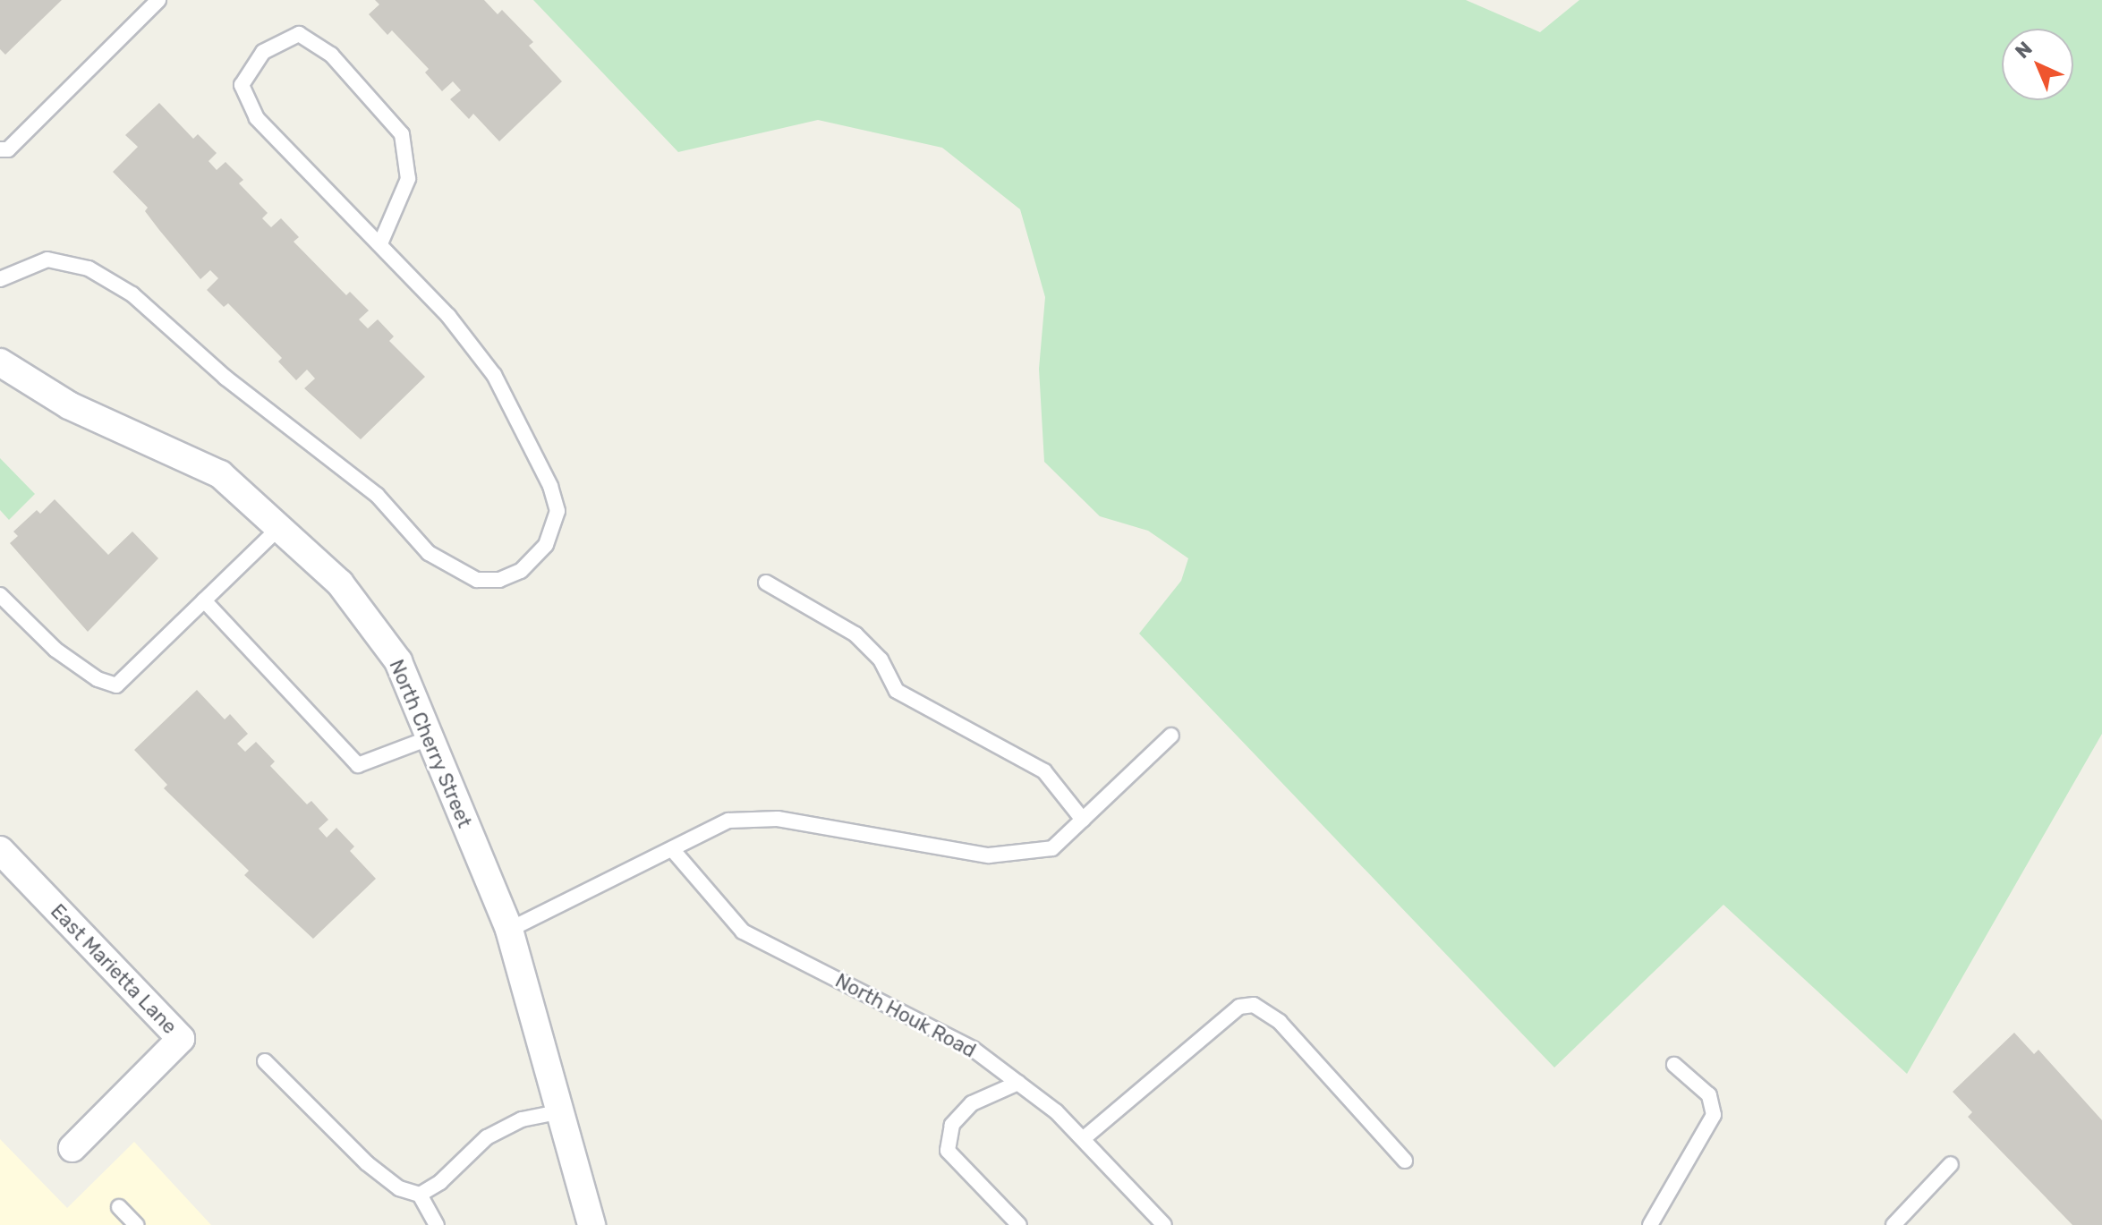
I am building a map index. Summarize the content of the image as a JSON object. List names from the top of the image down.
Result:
{
  "streets": {
    "street": ["North Cherry Street", "East Marietta Lane"],
    "lane": ["North Houk Road"]
  },
  "north": "top left"
}
